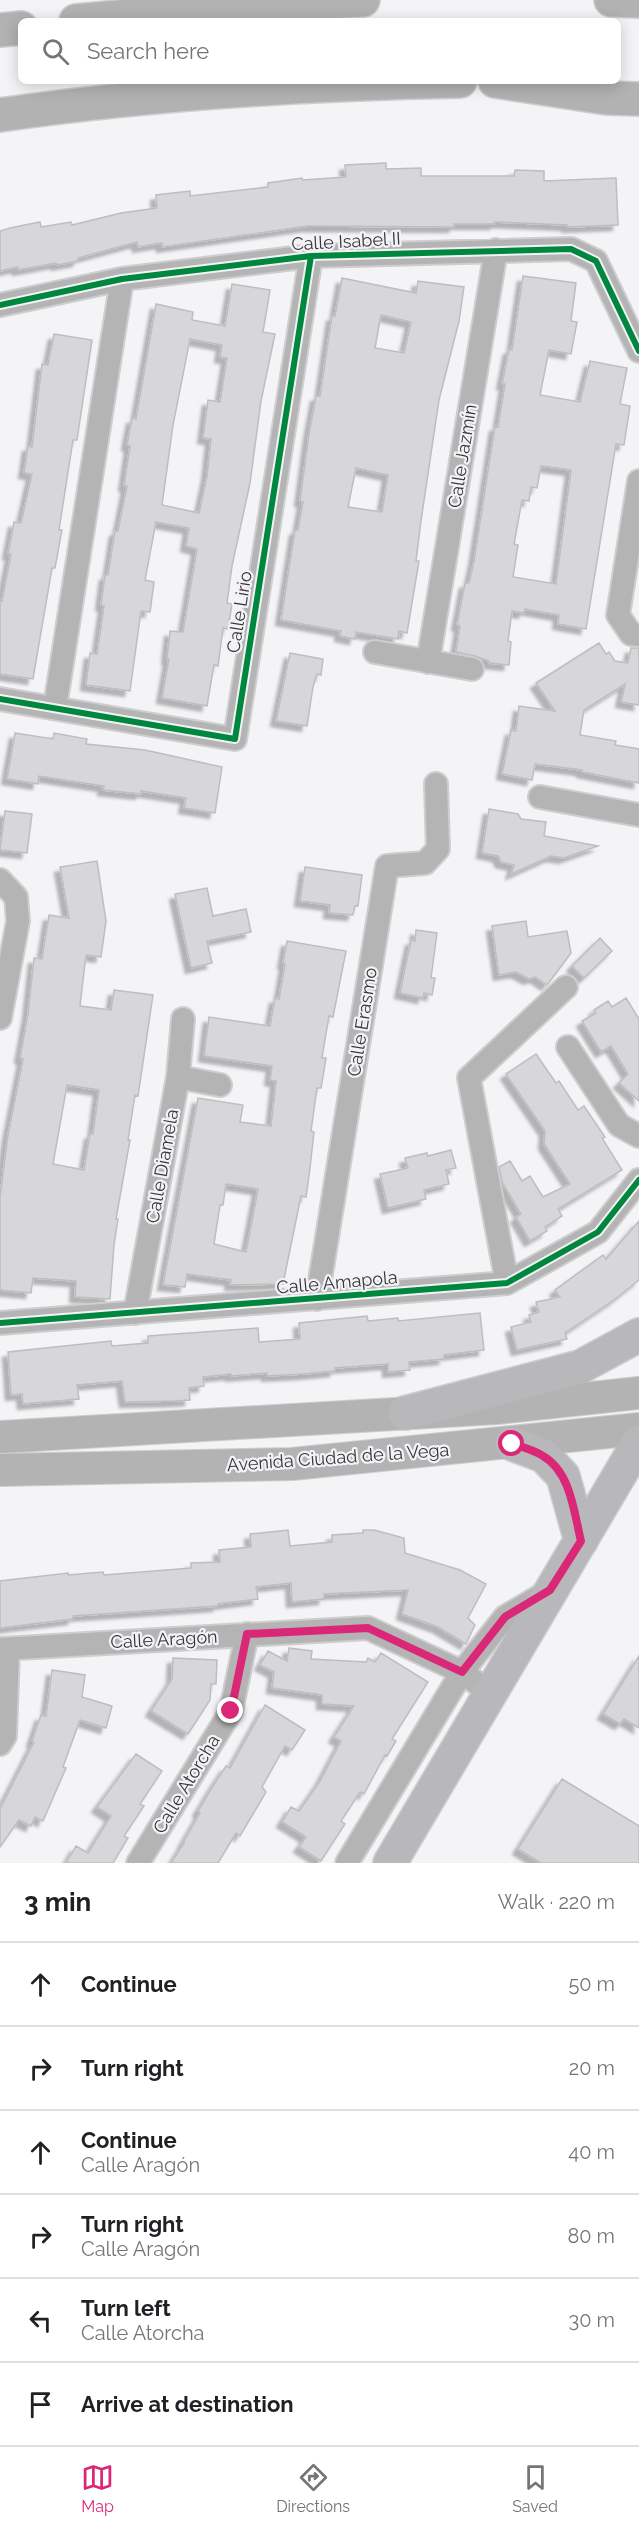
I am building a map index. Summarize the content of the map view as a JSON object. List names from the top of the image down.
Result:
{
  "streets": {
    "street": [
      "Calle Isabel II",
      "Calle Jazmín",
      "Calle Lirio",
      "Calle Erasmo",
      "Calle Diamela",
      "Calle Amapola",
      "Avenida Ciudad de la Vega",
      "Calle Aragón",
      "Calle Atorcha"
    ]
  },
  "crossings": [
    ["Calle Isabel II", "Calle Jazmín"],
    ["Calle Isabel II", "Calle Lirio"],
    ["Calle Erasmo", "Calle Amapola"],
    ["Calle Diamela", "Calle Amapola"],
    ["Calle Aragón", "Calle Atorcha"]
  ],
  "page": {
    "search": "Search here",
    "heading": ["3 min", "Walk · 220 m"],
    "list": [
      ["Continue", "50 m"],
      ["Turn right", "20 m"],
      ["Continue", "Calle Aragón", "40 m"],
      ["Turn right", "Calle Aragón", "80 m"],
      ["Turn left", "Calle Atorcha", "30 m"],
      "Arrive at destination"
    ],
    "nav": ["Map", "Directions", "Saved"]
  }
}
